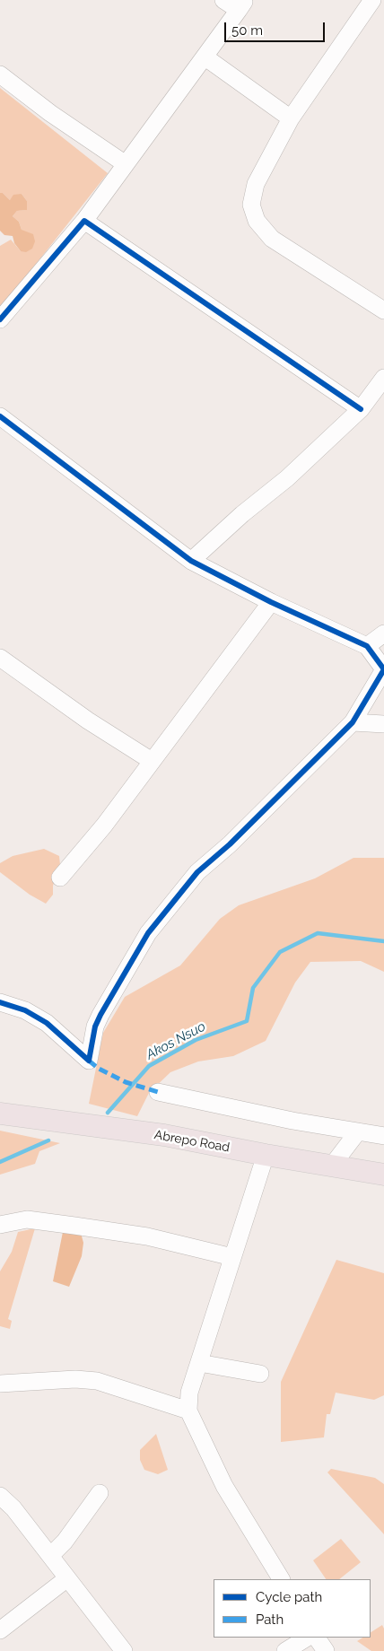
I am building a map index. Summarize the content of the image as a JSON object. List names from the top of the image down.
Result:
{
  "streets": {
    "main road": ["Abrepo Road"]
  },
  "water": ["Akos Nsuo"],
  "legend": ["Cycle path", "Path"],
  "scale_bar": "50 m"
}
